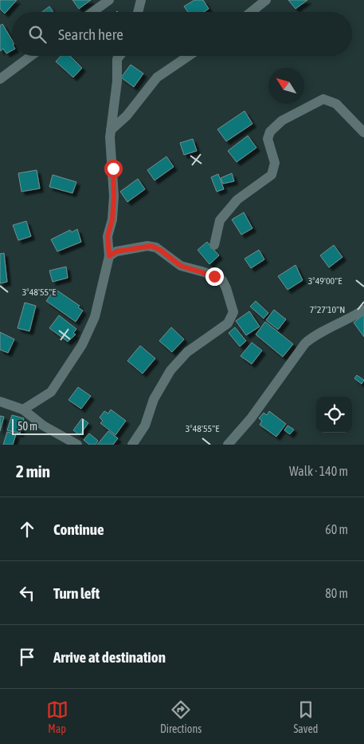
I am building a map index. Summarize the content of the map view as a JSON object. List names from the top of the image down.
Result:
{
  "scale_bar": "50 m",
  "north": "top left",
  "page": {
    "search": "Search here",
    "scale": "50 m",
    "heading": ["2 min", "Walk · 140 m"],
    "list": [
      ["Continue", "60 m"],
      ["Turn left", "80 m"],
      "Arrive at destination"
    ],
    "nav": ["Map", "Directions", "Saved"]
  },
  "coordinates": ["3°49'00\"E", "3°48'55\"E", "7°27'10\"N"]
}
